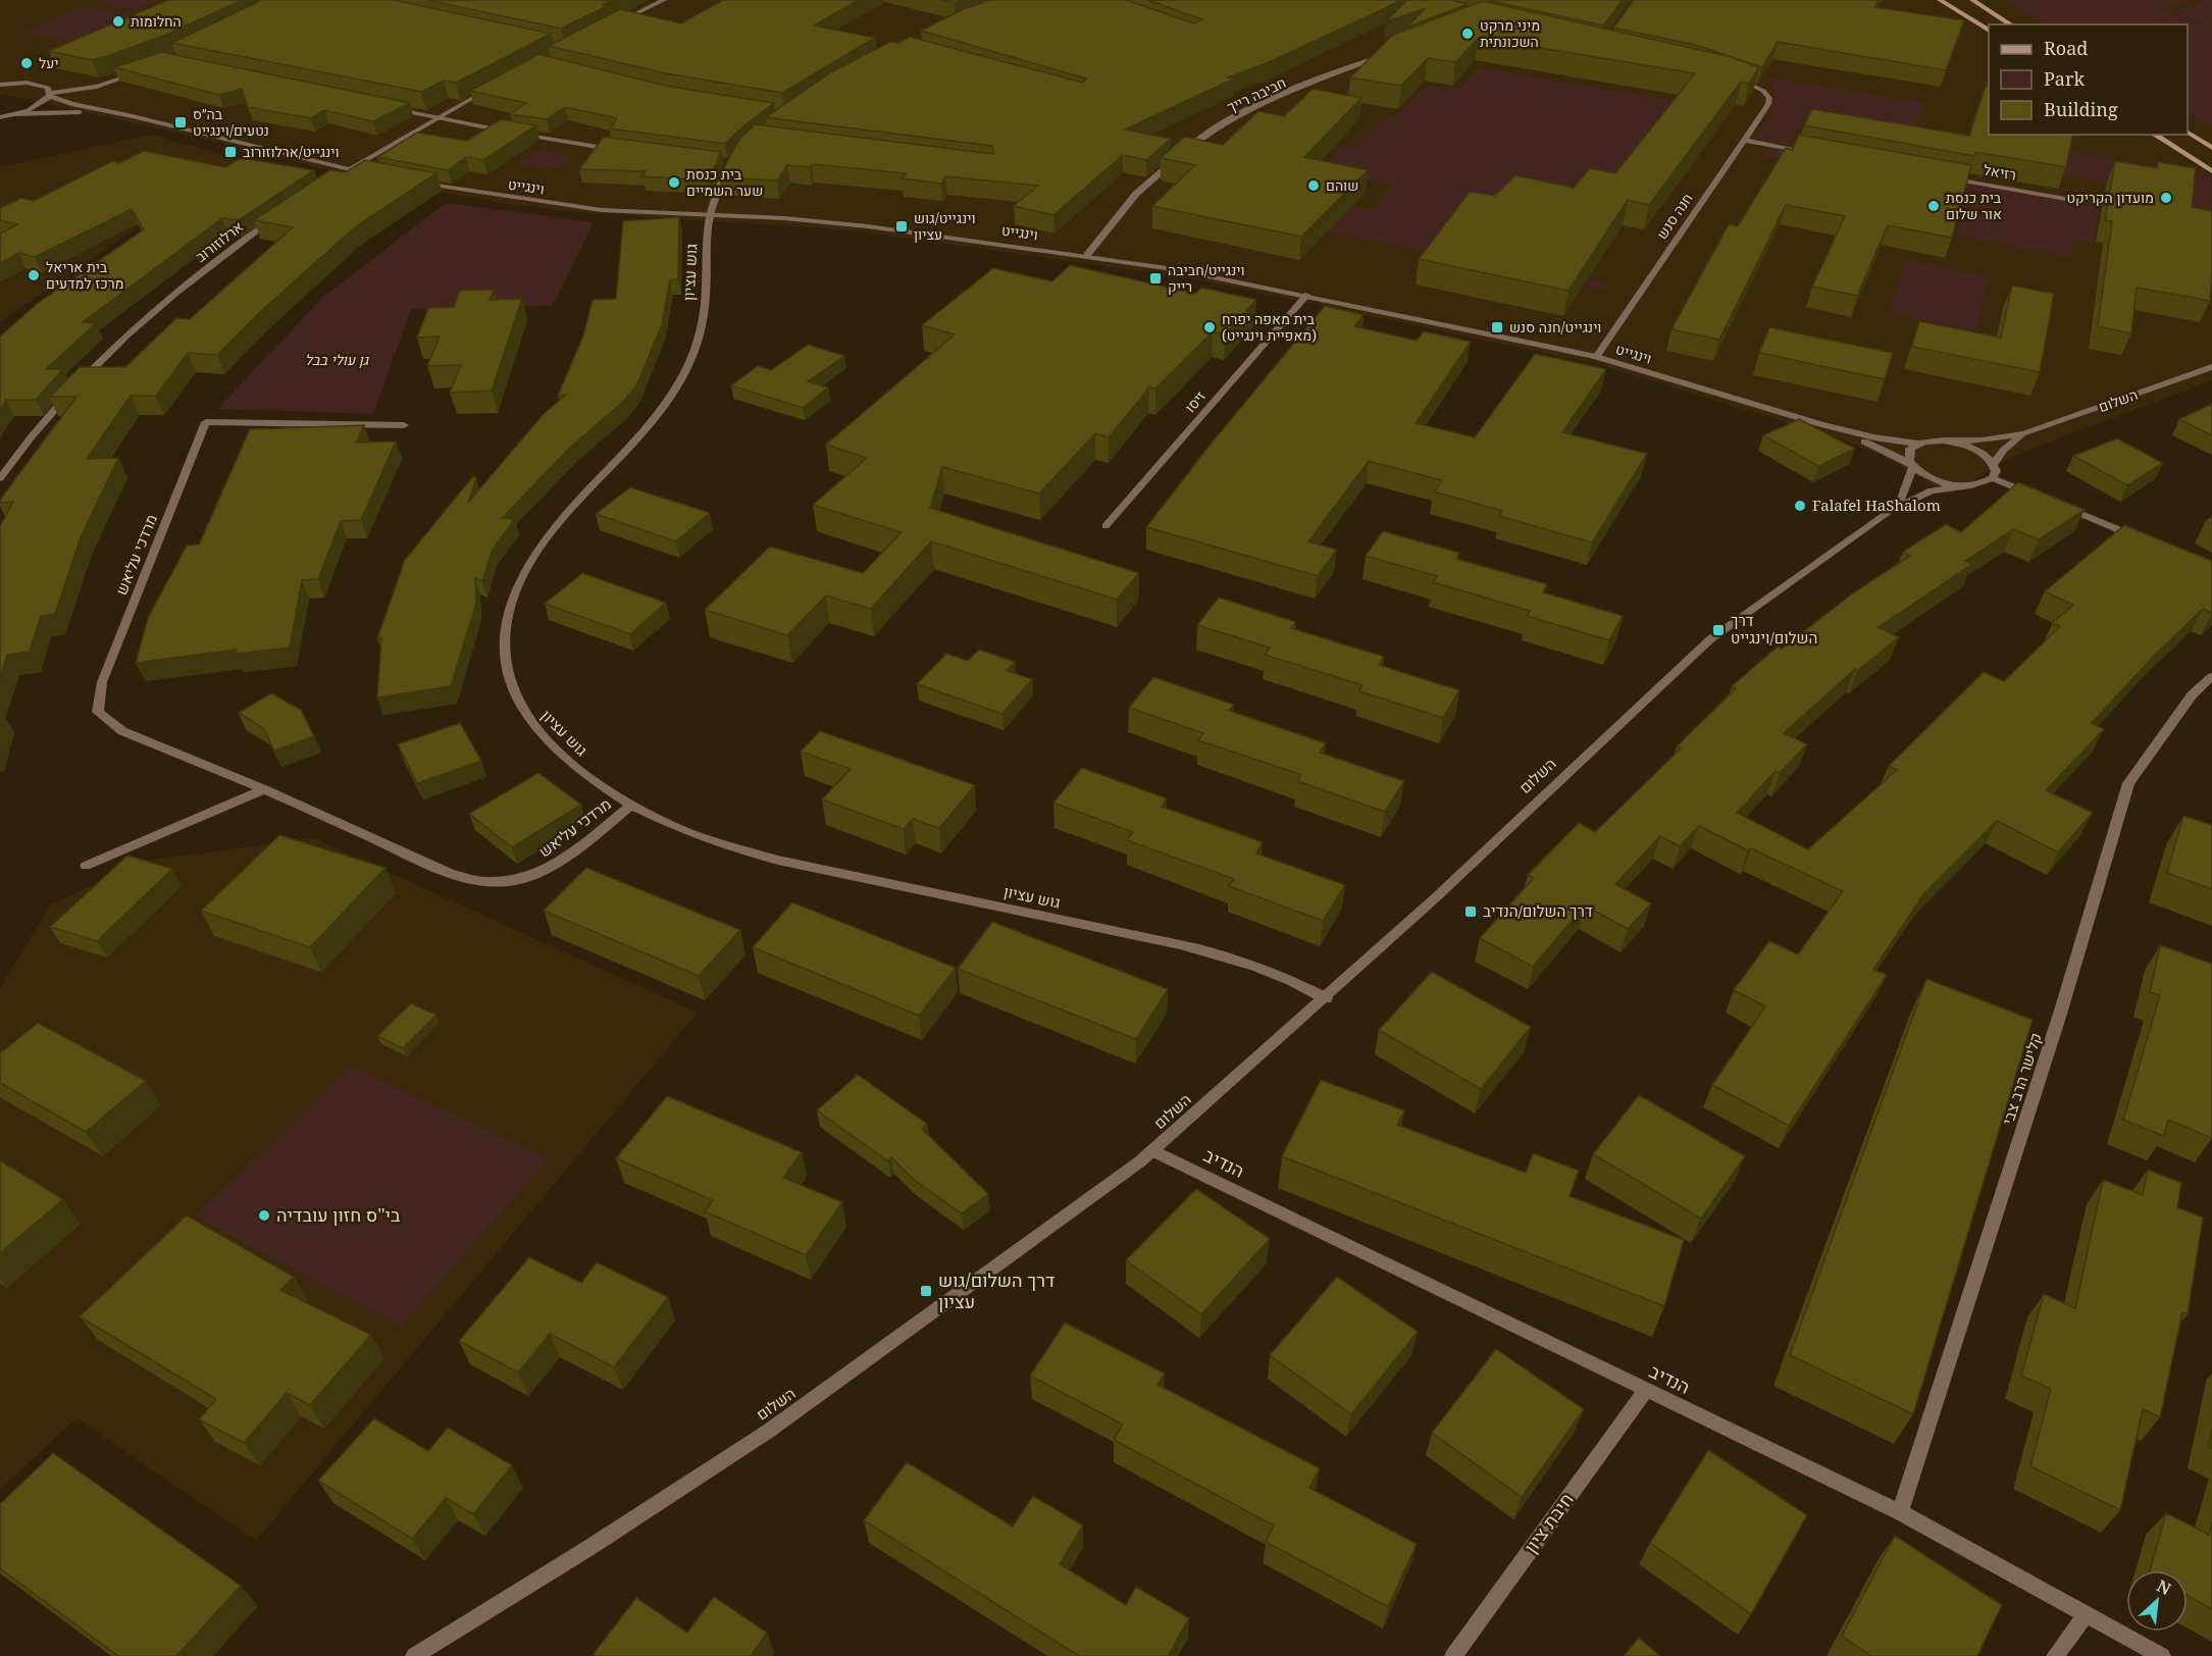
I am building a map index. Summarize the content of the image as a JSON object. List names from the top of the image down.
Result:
{
  "streets": {
    "street": [
      "חביבה רייך",
      "רזיאל",
      "וינגייט",
      "חנה סנש",
      "ארלוזורוב",
      "גוש עציון",
      "השלום",
      "זיסו",
      "מרדכי עליאש",
      "קלישר הרב צבי",
      "הנדיב",
      "חיבת ציון"
    ]
  },
  "crossings": [
    ["חביבה רייך", "וינגייט"],
    ["וינגייט", "חנה סנש"],
    ["וינגייט", "גוש עציון"],
    ["וינגייט", "השלום"],
    ["וינגייט", "זיסו"],
    ["גוש עציון", "השלום"],
    ["גוש עציון", "מרדכי עליאש"],
    ["השלום", "הנדיב"],
    ["קלישר הרב צבי", "הנדיב"],
    ["הנדיב", "חיבת ציון"]
  ],
  "parks": ["גן עולי בבל"],
  "places": {
    "other": [
      "החלומות",
      "מיני מרקט השכונתית",
      "יעל",
      "בית כנסת שער השמיים",
      "שוהם",
      "מועדון הקריקט",
      "בית כנסת אור שלום",
      "בית אריאל מרכז למדעים",
      "בית מאפה יפרח (מאפיית וינגייט)",
      "Falafel HaShalom",
      "בי\"ס חזון עובדיה"
    ],
    "transit": [
      "בה״ס נטעים/וינגייט",
      "וינגייט/ארלוזורוב",
      "וינגייט/גוש עציון",
      "וינגייט/חביבה רייק",
      "וינגייט/חנה סנש",
      "דרך השלום/וינגייט",
      "דרך השלום/הנדיב",
      "דרך השלום/גוש עציון"
    ]
  },
  "legend": ["Road", "Park", "Building"],
  "north": "top right"
}
